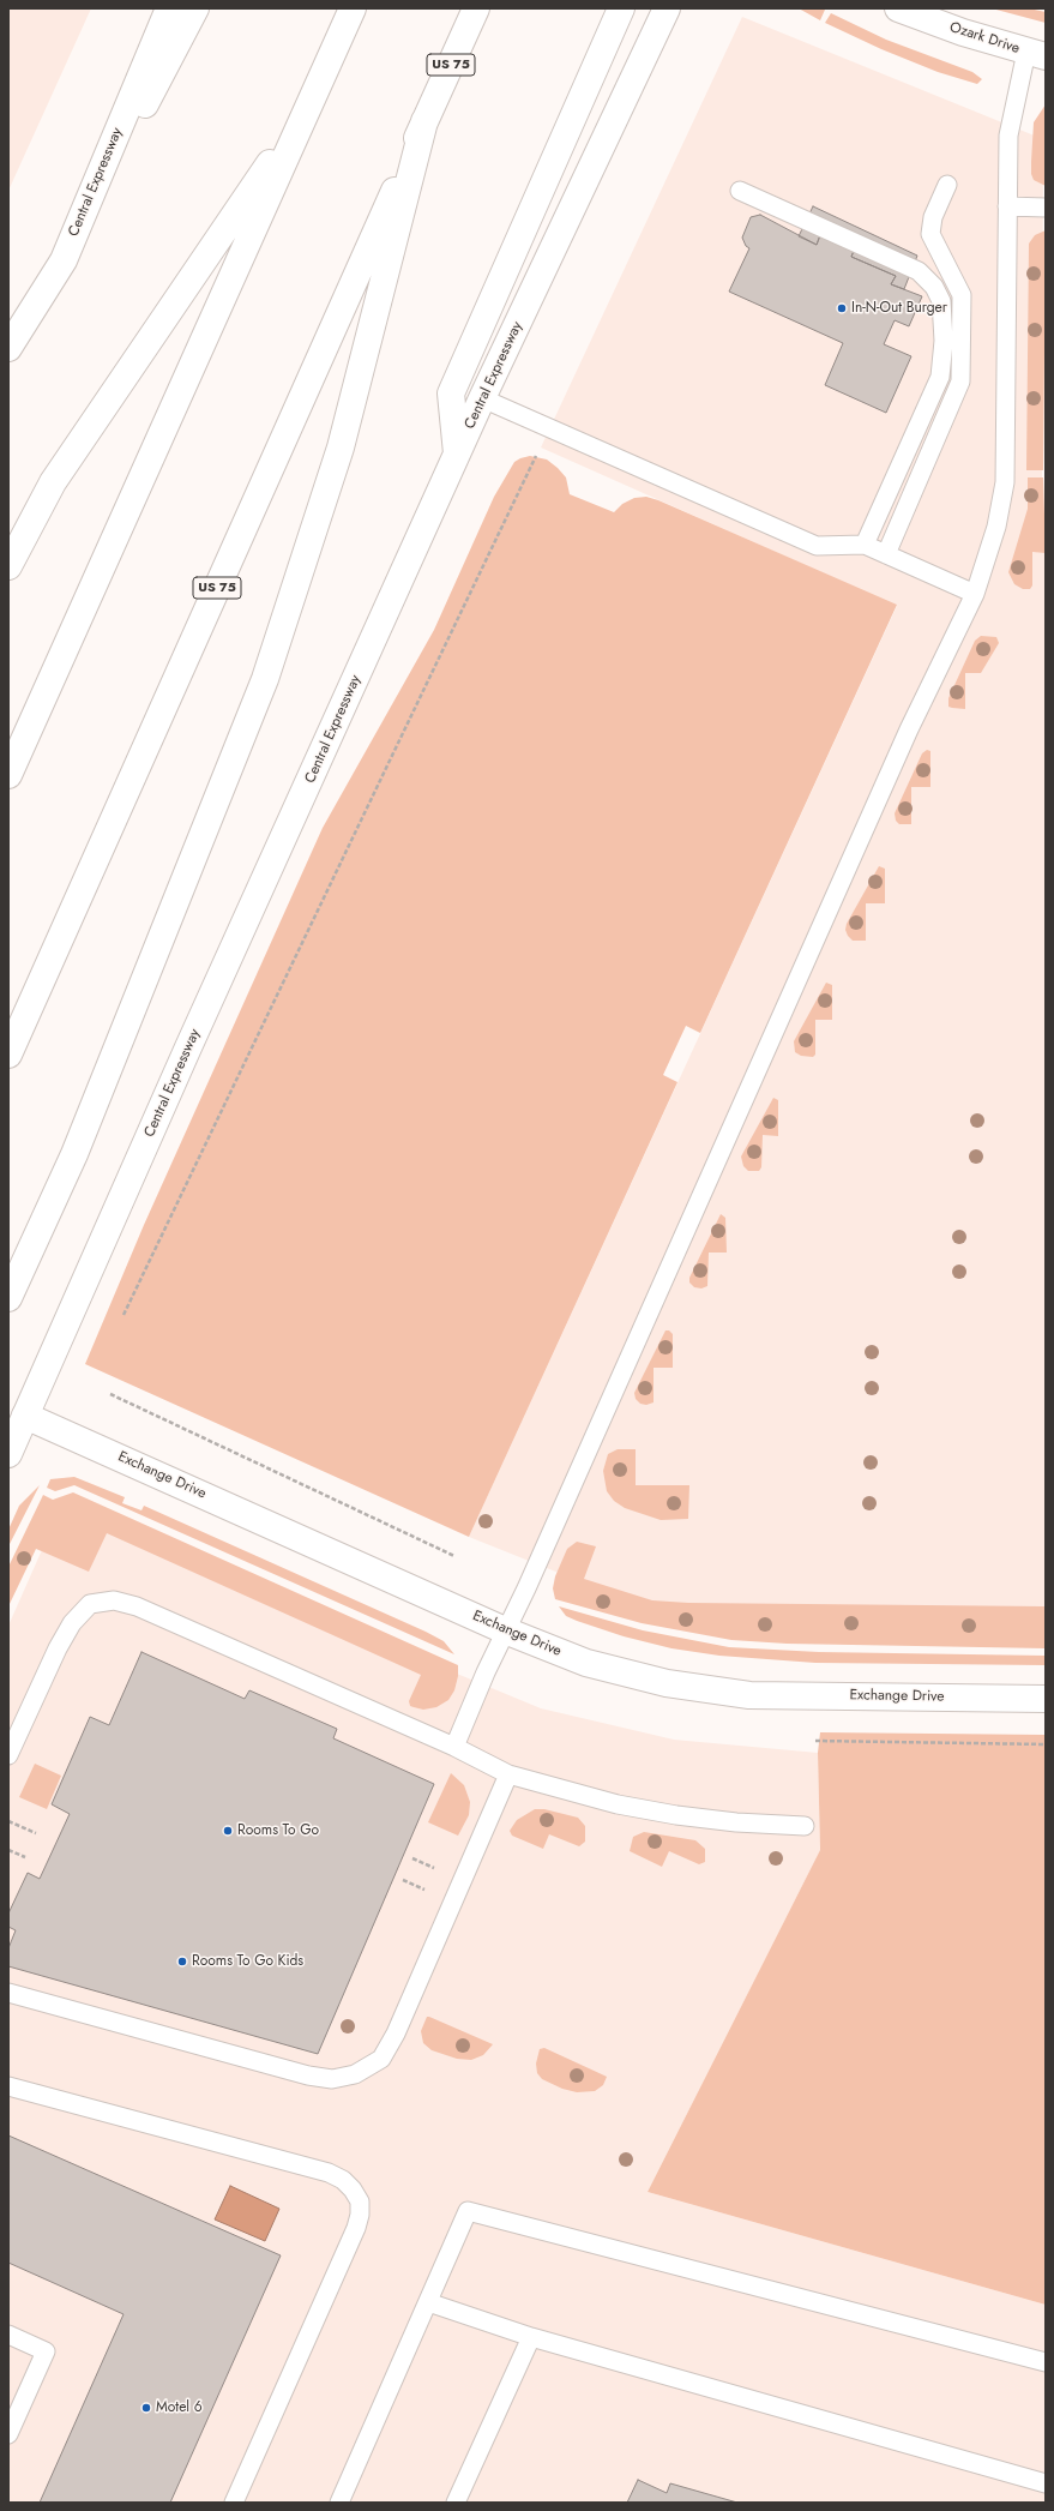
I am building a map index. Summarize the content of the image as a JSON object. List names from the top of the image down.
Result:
{
  "streets": {
    "main road": [
      "Ozark Drive",
      "US 75",
      "Central Expressway",
      "Exchange Drive"
    ]
  },
  "crossings": [
    ["Central Expressway", "Exchange Drive"]
  ],
  "places": [
    "In-N-Out Burger",
    "Rooms To Go",
    "Rooms To Go Kids",
    "Motel 6"
  ]
}
